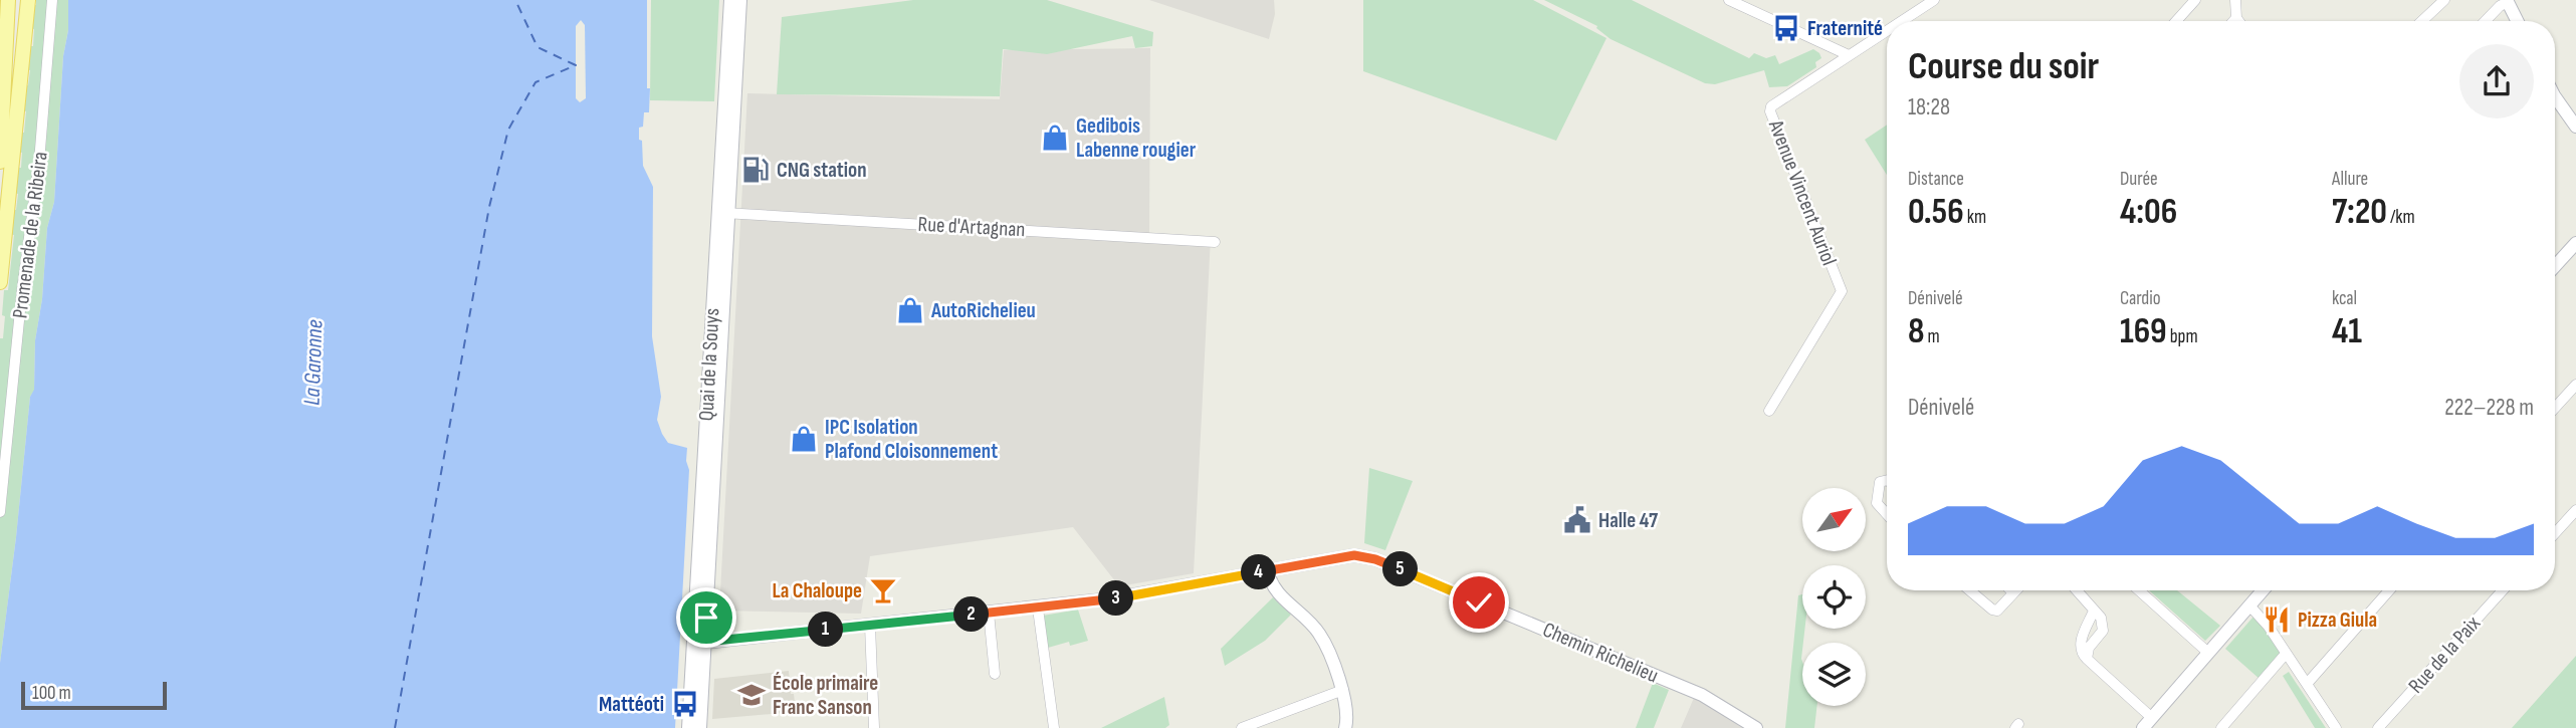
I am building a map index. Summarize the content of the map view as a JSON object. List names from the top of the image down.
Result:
{
  "streets": {
    "street": [
      "Avenue Vincent Auriol",
      "Rue d'Artagnan",
      "Promenade de la Ribeira",
      "Quai de la Souys",
      "Chemin Richelieu",
      "Rue de la Paix"
    ]
  },
  "crossings": [
    ["Rue d'Artagnan", "Quai de la Souys"],
    ["Quai de la Souys", "Chemin Richelieu"]
  ],
  "water": ["La Garonne"],
  "places": {
    "bus stop": ["Fraternité", "Mattéoti"],
    "shop": ["Gedibois Labenne rougier", "AutoRichelieu", "IPC Isolation Plafond Cloisonnement"],
    "fuel station": ["CNG station"],
    "public building": ["Halle 47"],
    "bar": ["La Chaloupe"],
    "restaurant": ["Pizza Giula"],
    "school or university": ["École primaire Franc Sanson"]
  },
  "scale_bar": "100 m",
  "north": "top right",
  "page": {
    "heading": ["Course du soir", "18:28"],
    "stats": [
      ["Distance", "0.56 km"],
      ["Durée", "4:06"],
      ["Allure", "7:20 /km"],
      ["Dénivelé", "8 m"],
      ["Cardio", "169 bpm"],
      ["kcal", "41"]
    ],
    "chart": ["Dénivelé", "222–228 m"],
    "pins": [
      "5",
      "4",
      "3",
      "2",
      "1"
    ],
    "scale": "100 m"
  }
}
